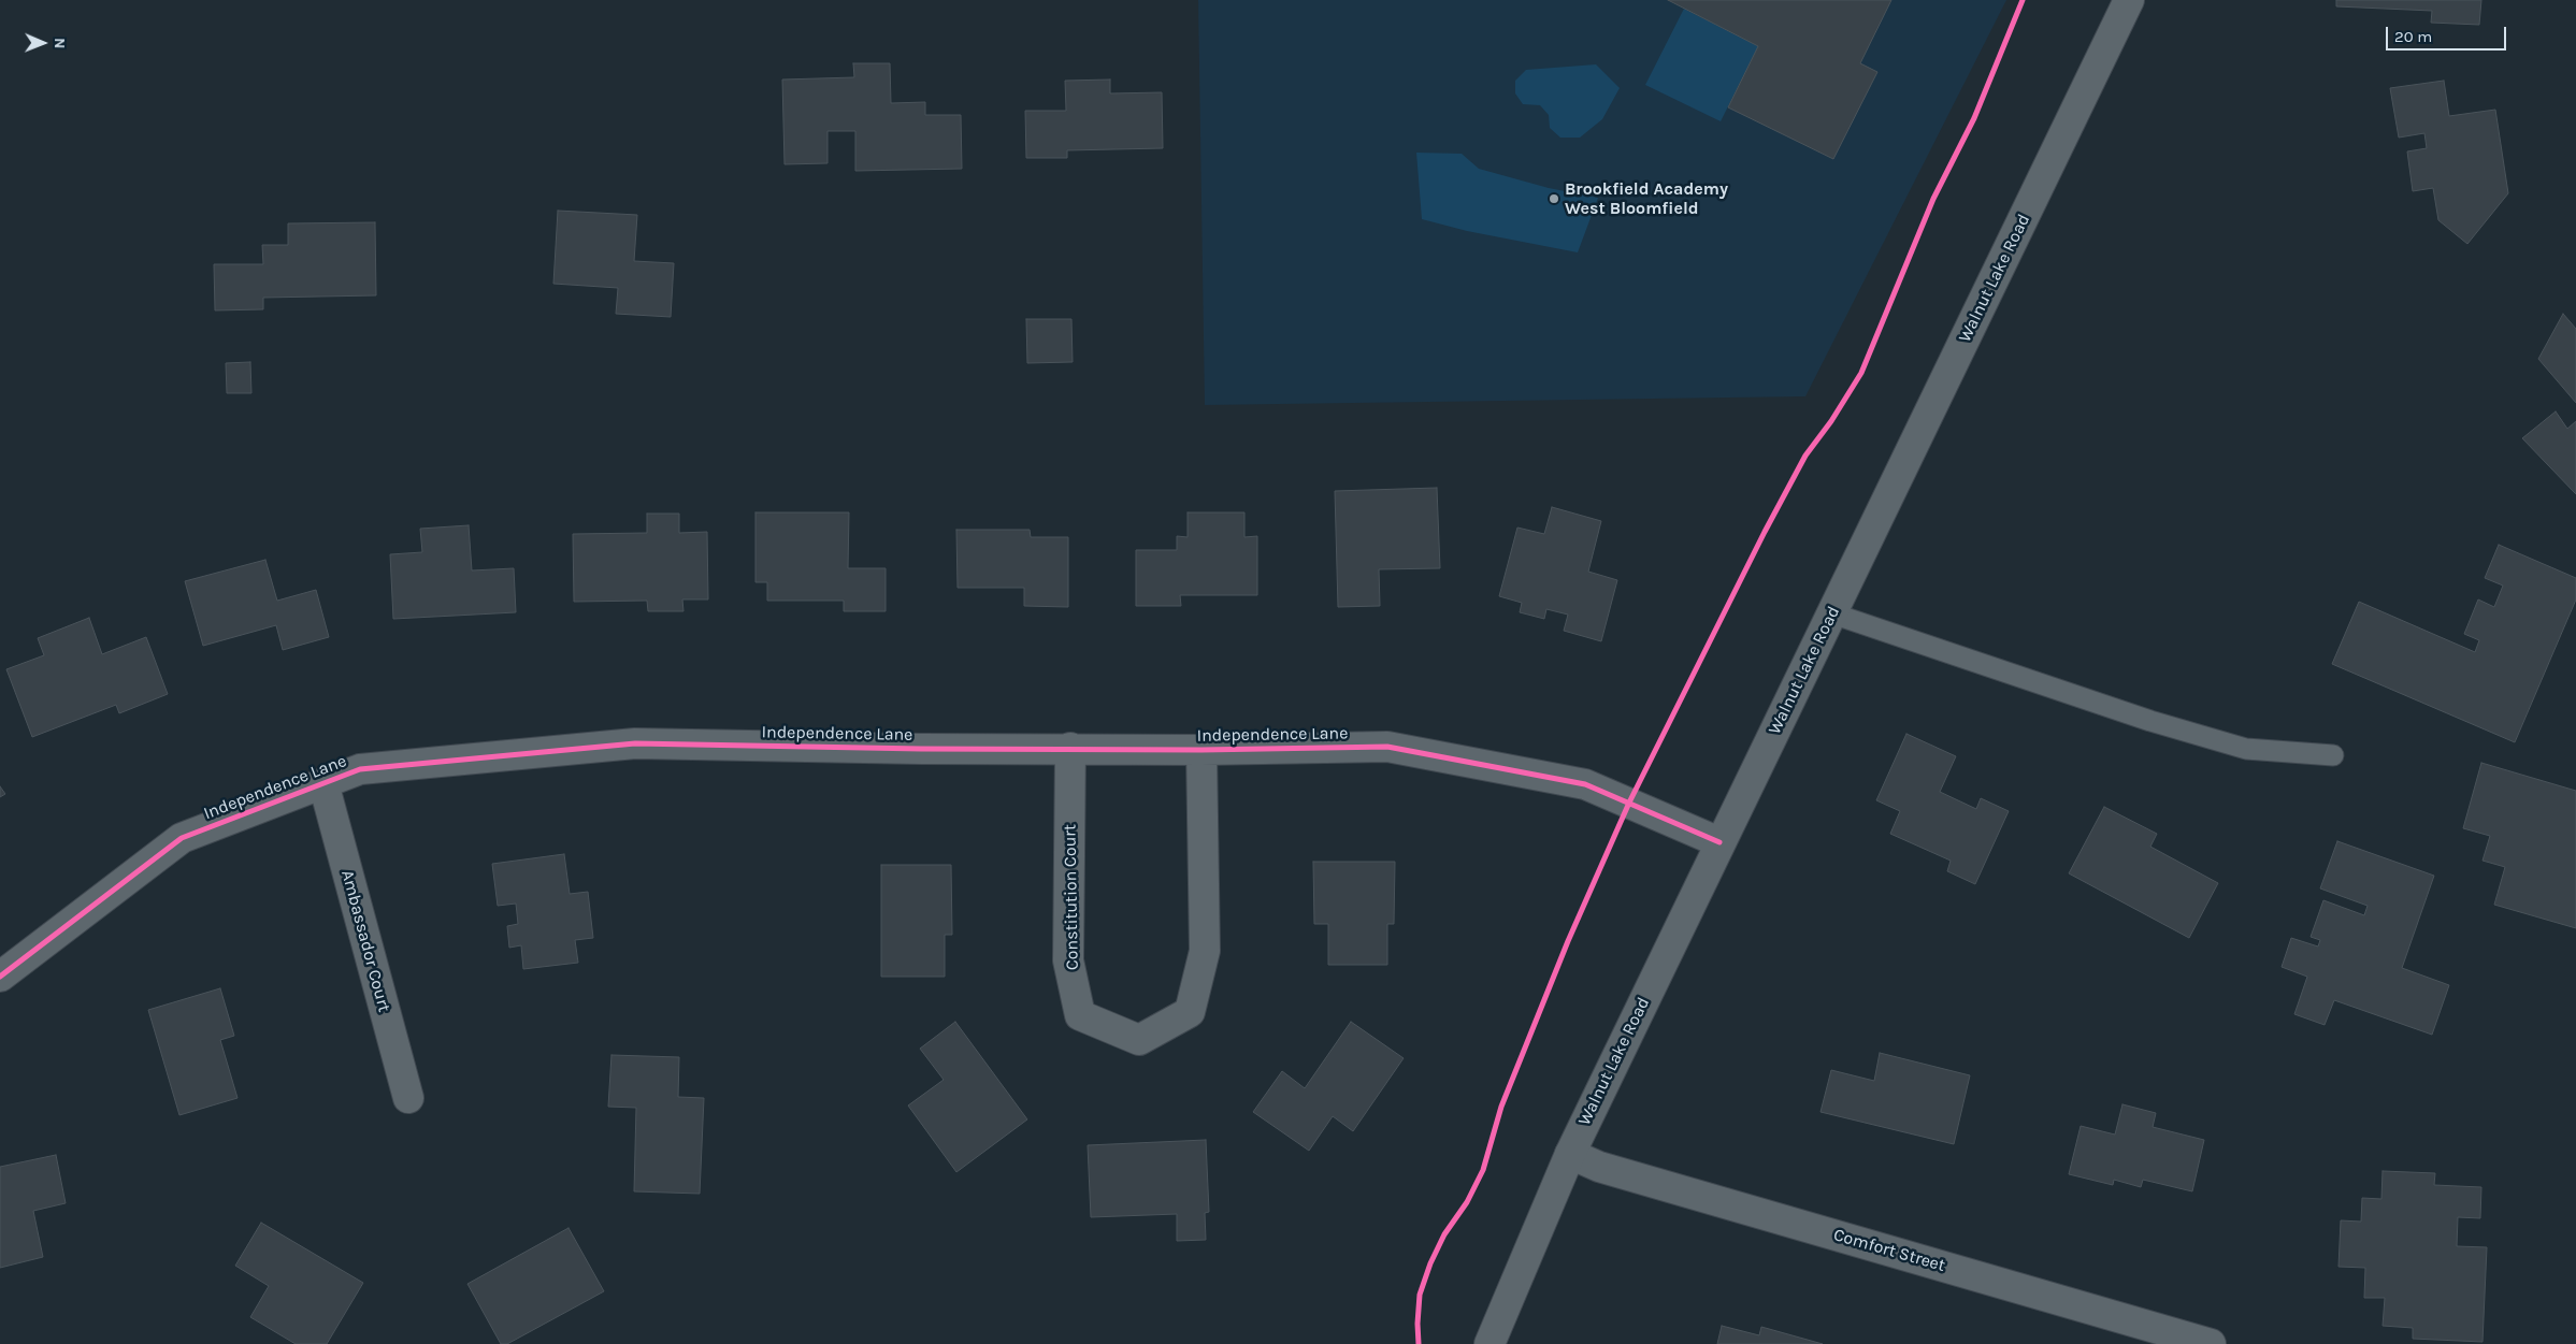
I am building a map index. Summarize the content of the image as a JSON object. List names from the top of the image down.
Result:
{
  "streets": {
    "street": [
      "Walnut Lake Road",
      "Independence Lane",
      "Constitution Court",
      "Ambassador Court",
      "Comfort Street"
    ]
  },
  "crossings": [
    ["Walnut Lake Road", "Independence Lane"],
    ["Walnut Lake Road", "Comfort Street"],
    ["Independence Lane", "Constitution Court"],
    ["Independence Lane", "Ambassador Court"]
  ],
  "places": ["Brookfield Academy West Bloomfield"],
  "scale_bar": "20 m",
  "north": "right"
}
